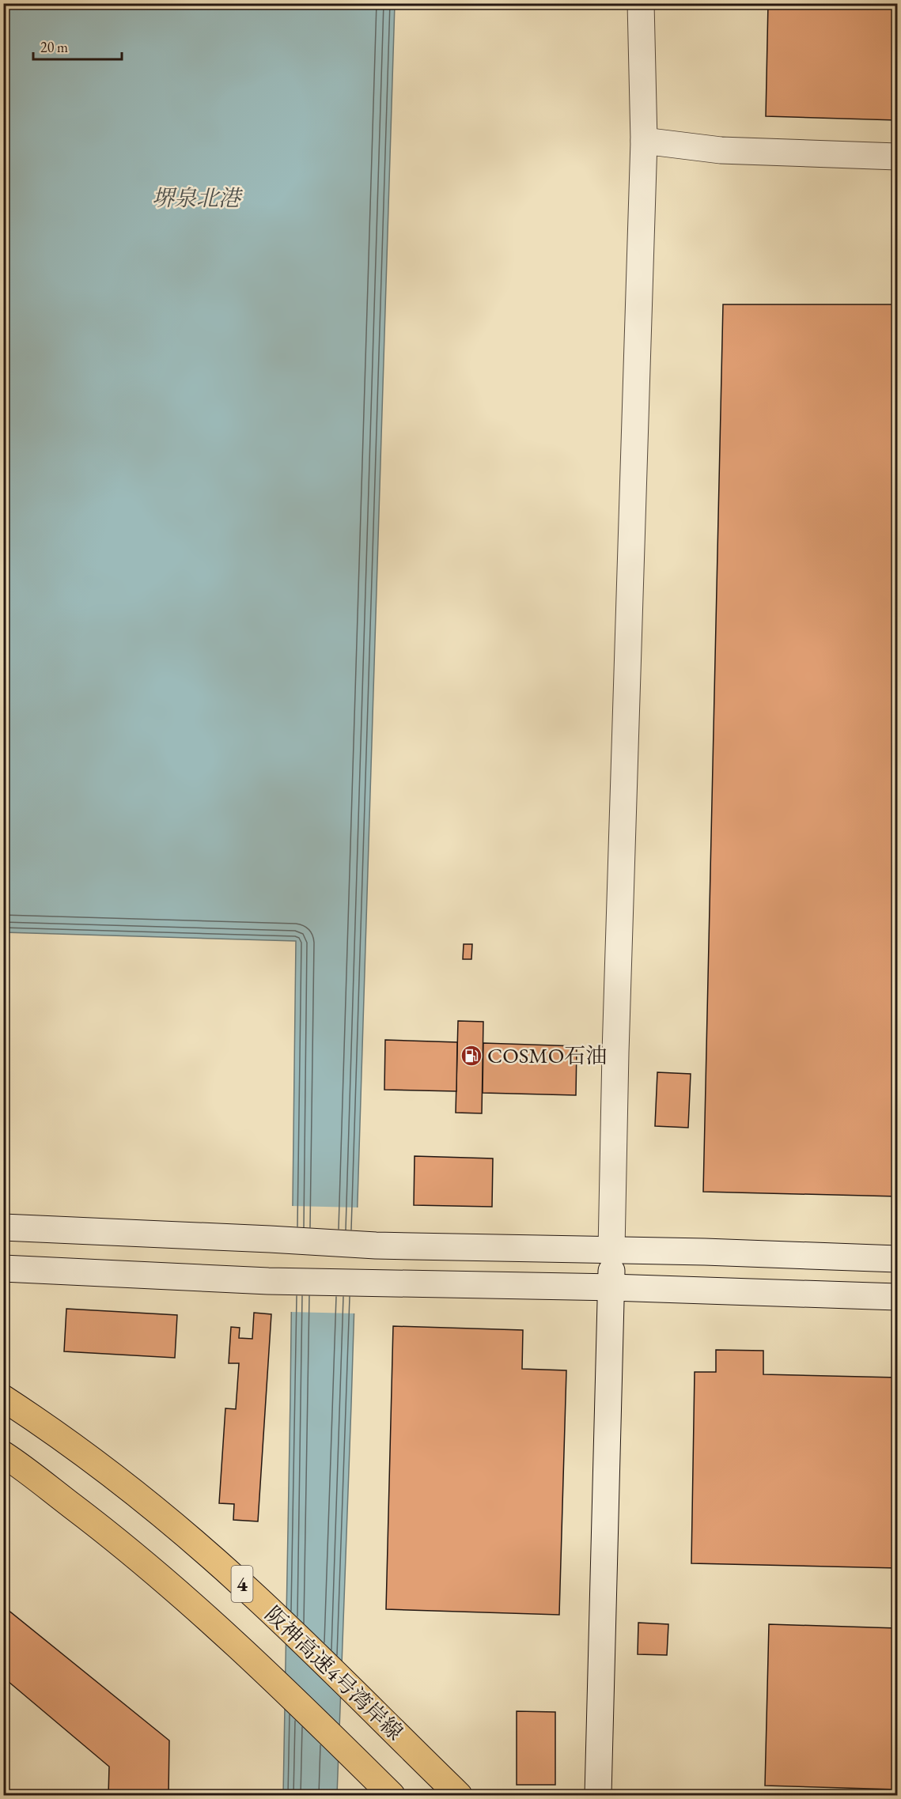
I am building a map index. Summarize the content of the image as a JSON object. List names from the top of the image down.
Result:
{
  "streets": {
    "highway": ["4", "阪神高速4号湾岸線"]
  },
  "water": ["堺泉北港"],
  "places": {
    "fuel station": ["COSMO石油"]
  },
  "scale_bar": "20 m"
}
